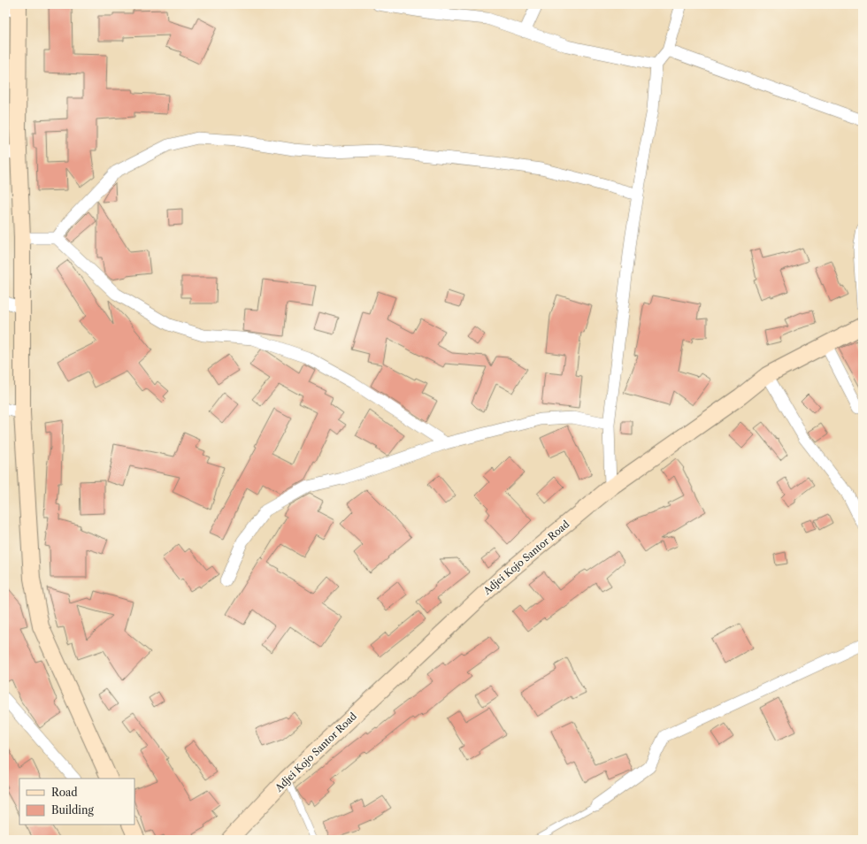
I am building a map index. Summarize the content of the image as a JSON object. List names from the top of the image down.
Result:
{
  "streets": {
    "street": ["Adjei Kojo Santor Road"]
  },
  "legend": ["Road", "Building"]
}
